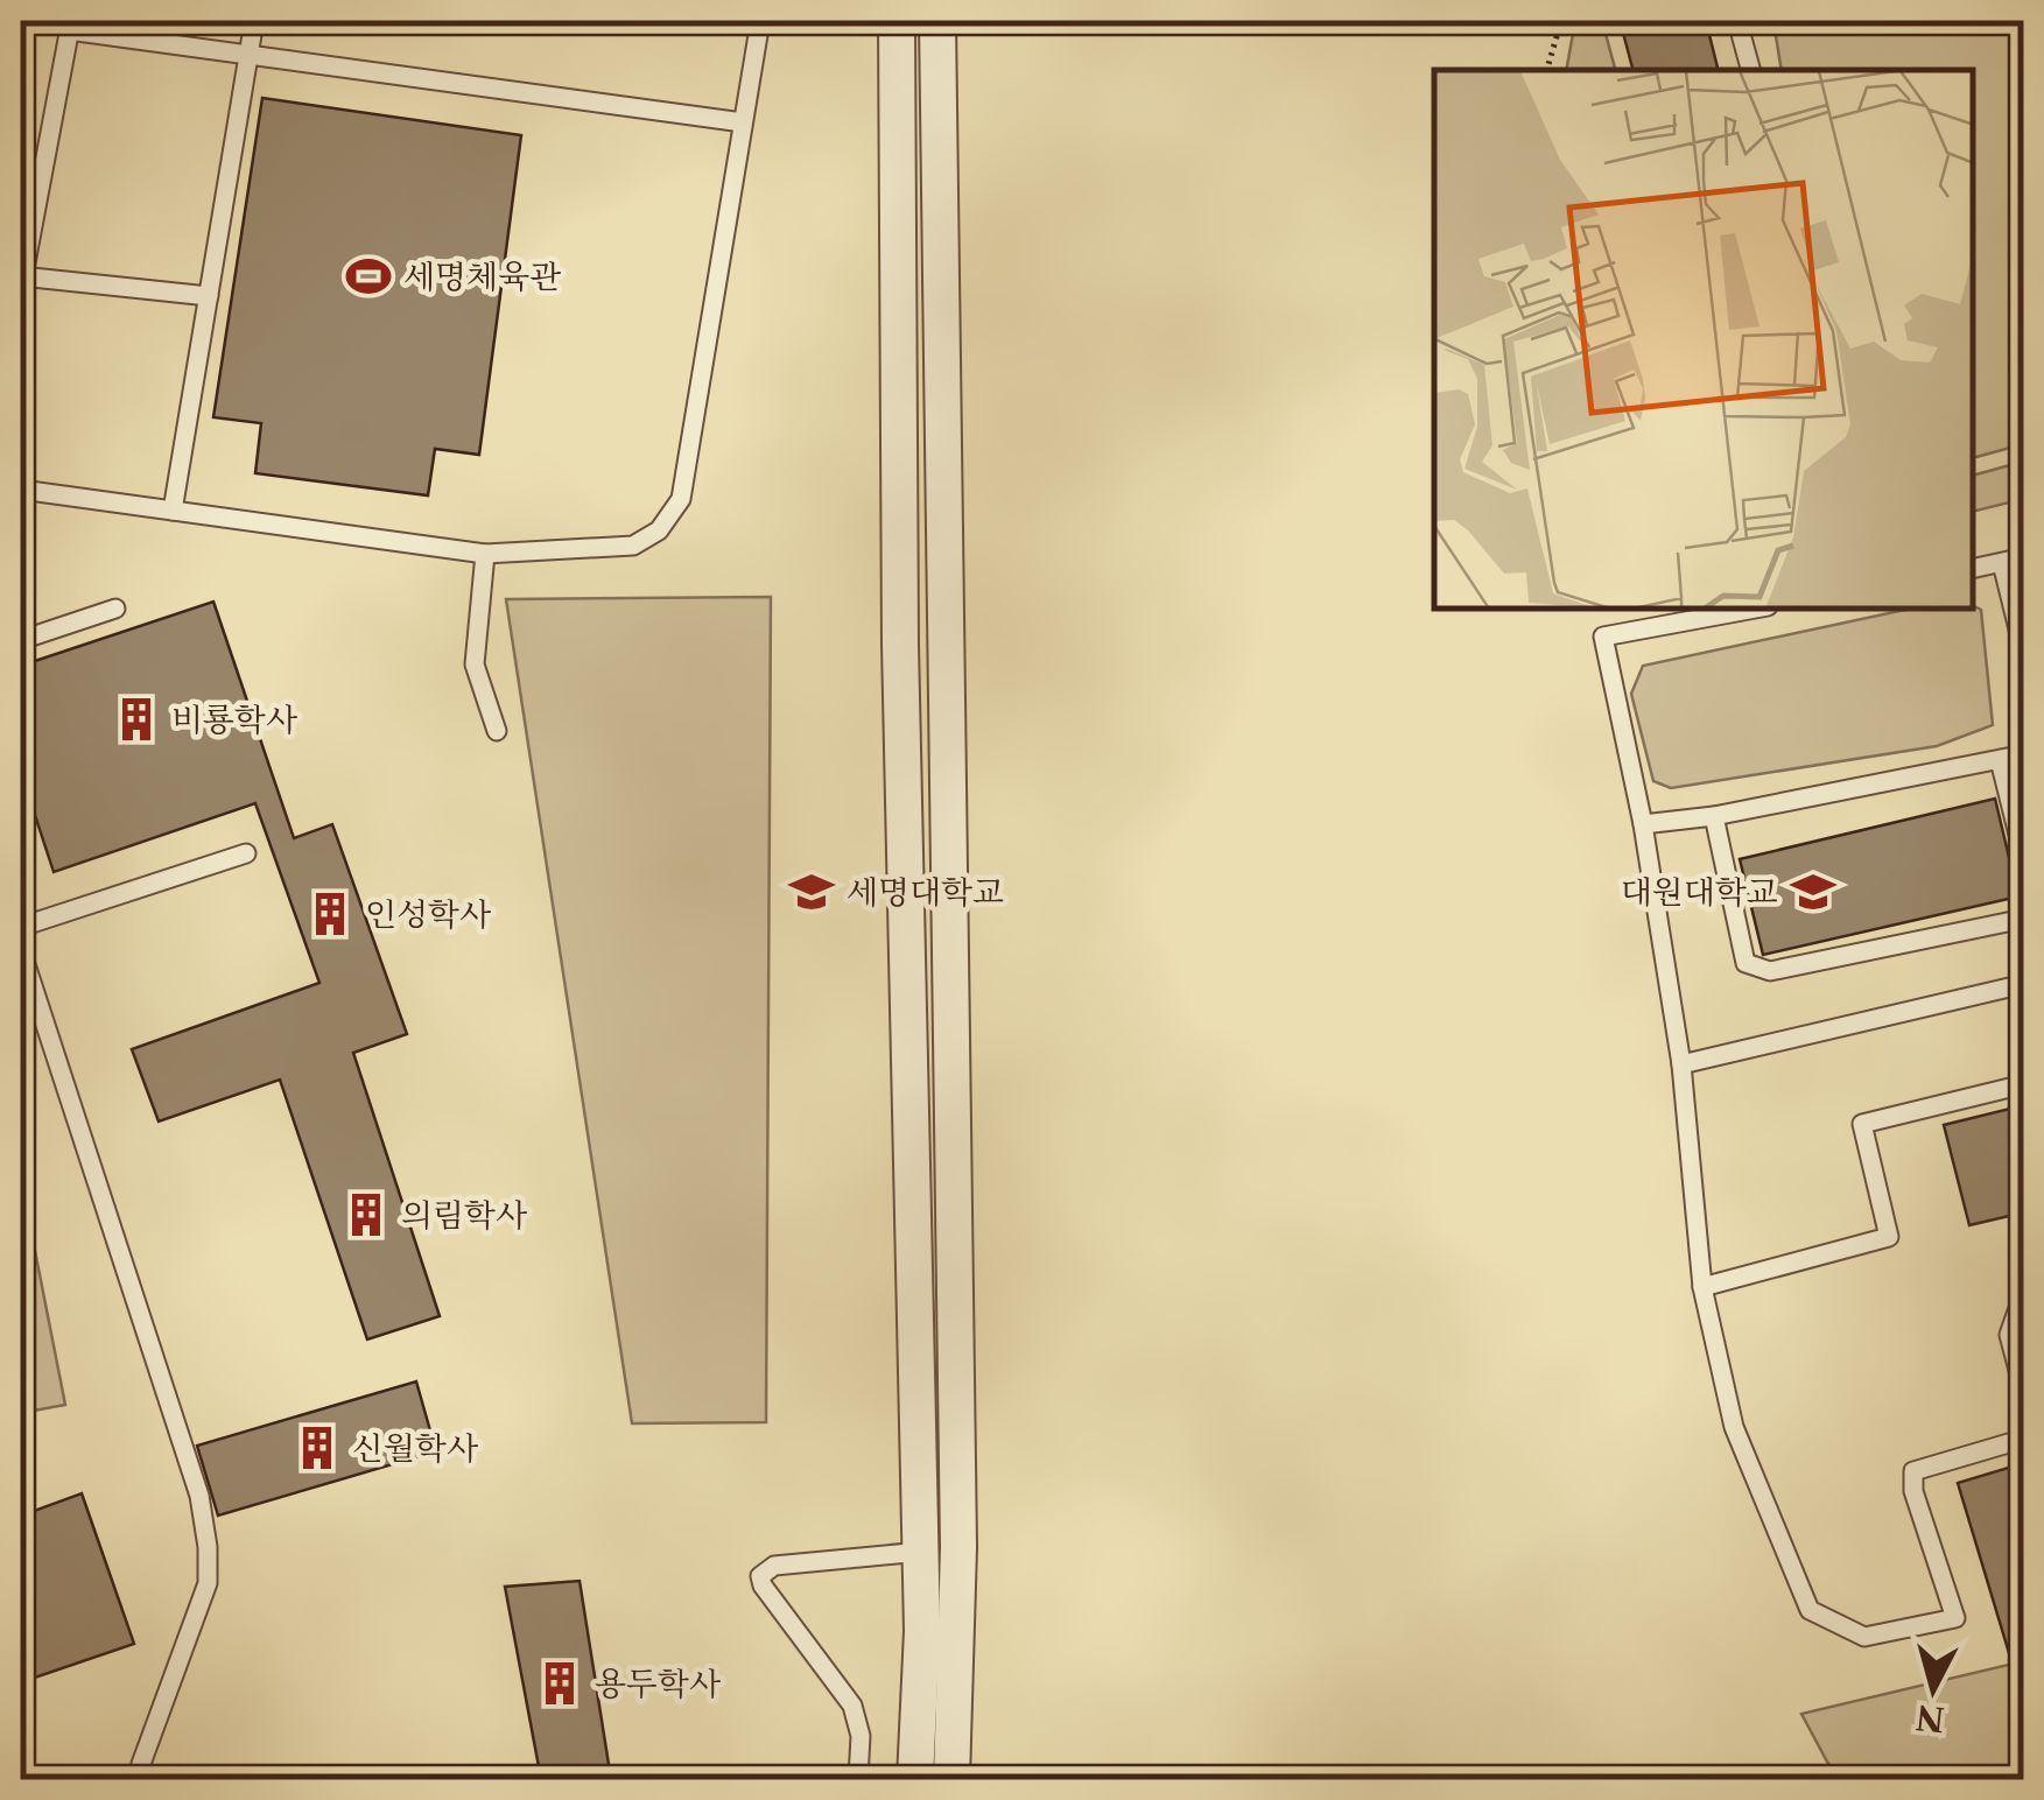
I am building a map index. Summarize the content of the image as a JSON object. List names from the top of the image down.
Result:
{
  "places": {
    "sports": ["세명체육관"],
    "building": [
      "비룡학사",
      "인성학사",
      "의림학사",
      "신월학사",
      "용두학사"
    ],
    "school or university": ["세명대학교", "대원대학교"]
  },
  "north": "bottom"
}
